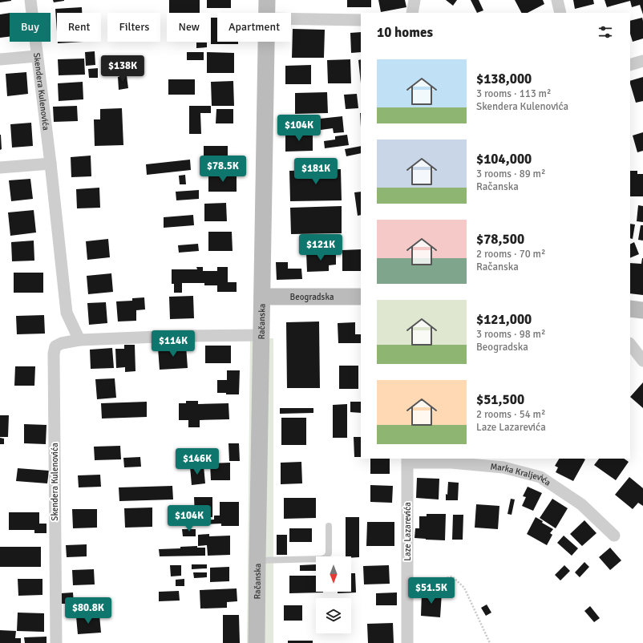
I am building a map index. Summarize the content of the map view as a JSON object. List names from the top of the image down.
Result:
{
  "streets": {
    "main road": ["Beogradska", "Račanska"],
    "street": ["Skendera Kulenovića", "Marka Kraljevića", "Laze Lazarevića"]
  },
  "crossings": [
    ["Beogradska", "Račanska"],
    ["Marka Kraljevića", "Laze Lazarevića"]
  ],
  "north": "bottom",
  "page": {
    "chip": [
      "Buy",
      "Rent",
      "Filters",
      "New",
      "Apartment"
    ],
    "heading": "10 homes",
    "list": [
      {
        "name": "$138,000",
        "note": "3 rooms · 113 m² · Skendera Kulenovića"
      },
      {
        "name": "$104,000",
        "note": "3 rooms · 89 m² · Račanska"
      },
      {
        "name": "$78,500",
        "note": "2 rooms · 70 m² · Račanska"
      },
      {
        "name": "$121,000",
        "note": "3 rooms · 98 m² · Beogradska"
      },
      {
        "name": "$51,500",
        "note": "2 rooms · 54 m² · Laze Lazarevića"
      }
    ],
    "price": [
      "$138K",
      "$104K",
      "$78.5K",
      "$181K",
      "$121K",
      "$114K",
      "$146K",
      "$104K",
      "$51.5K",
      "$80.8K"
    ]
  }
}
